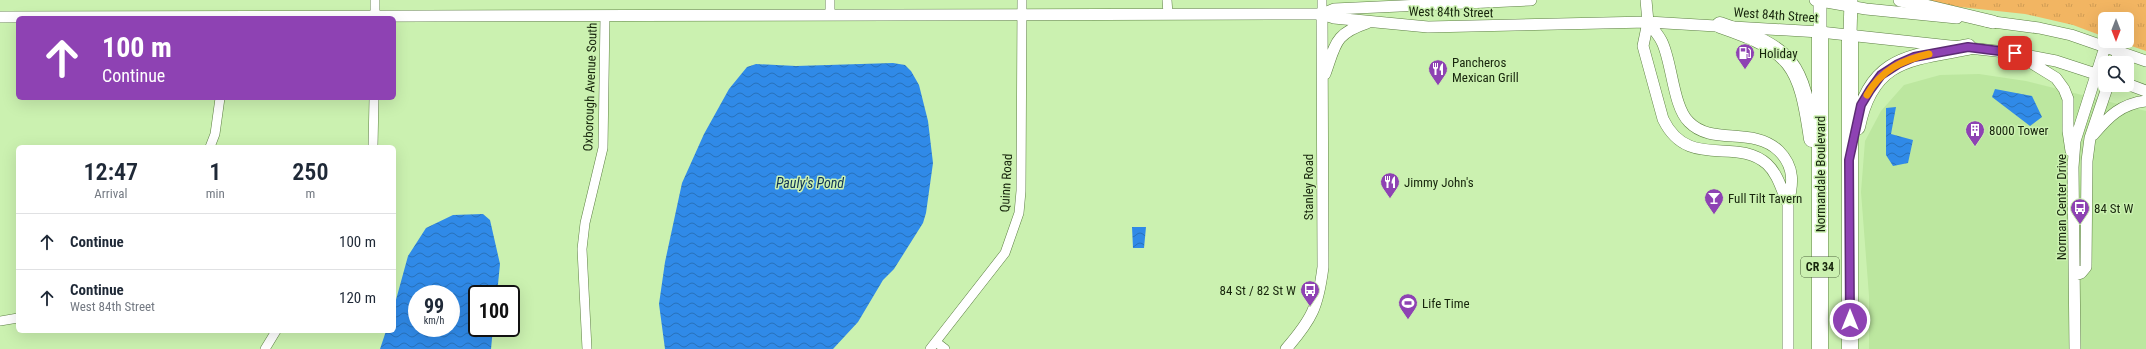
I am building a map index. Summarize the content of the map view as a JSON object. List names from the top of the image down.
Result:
{
  "streets": {
    "highway": ["Normandale Boulevard", "CR 34"],
    "street": [
      "West 84th Street",
      "Oxborough Avenue South",
      "Quinn Road",
      "Stanley Road",
      "Norman Center Drive"
    ]
  },
  "crossings": [
    ["West 84th Street", "Oxborough Avenue South"],
    ["West 84th Street", "Normandale Boulevard"],
    ["West 84th Street", "Quinn Road"],
    ["West 84th Street", "Stanley Road"],
    ["West 84th Street", "CR 34"]
  ],
  "water": ["Pauly's Pond"],
  "places": {
    "fuel station": ["Holiday"],
    "restaurant": ["Pancheros Mexican Grill", "Jimmy John's"],
    "building": ["8000 Tower"],
    "bar": ["Full Tilt Tavern"],
    "bus stop": ["84 St W", "84 St / 82 St W"],
    "sports": ["Life Time"]
  },
  "north": "bottom",
  "page": {
    "turn": ["100 m", "Continue"],
    "eta": [
      "12:47",
      "Arrival",
      "1",
      "min",
      "250",
      "m"
    ],
    "list": [
      {
        "name": "Continue",
        "value": "100 m"
      },
      {
        "name": "Continue",
        "note": "West 84th Street",
        "value": "120 m"
      }
    ],
    "speed": "99 km/h",
    "limit": "100"
  }
}
